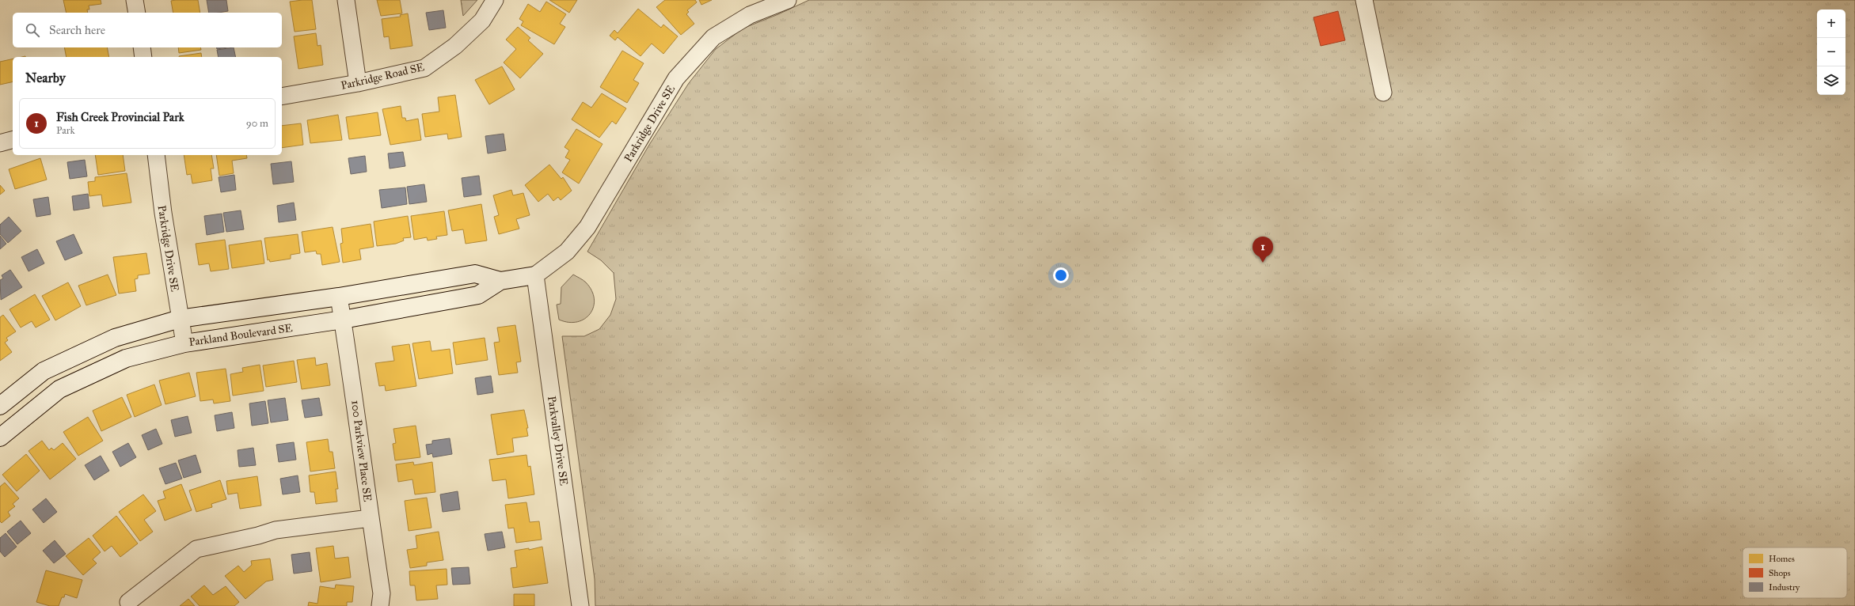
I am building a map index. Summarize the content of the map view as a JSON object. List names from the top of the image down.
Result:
{
  "streets": {
    "street": [
      "Parkridge Road SE",
      "Parkridge Drive SE",
      "Parkland Boulevard SE",
      "Parkvalley Drive SE",
      "100 Parkview Place SE"
    ]
  },
  "crossings": [
    ["Parkridge Drive SE", "Parkland Boulevard SE"],
    ["Parkridge Drive SE", "Parkvalley Drive SE"],
    ["Parkland Boulevard SE", "Parkvalley Drive SE"],
    ["Parkland Boulevard SE", "100 Parkview Place SE"]
  ],
  "legend": ["Homes", "Shops", "Industry"],
  "page": {
    "map_buttons": ["+", "−"],
    "search": "Search here",
    "heading": "Nearby",
    "list": [
      {
        "mark": "1",
        "name": "Fish Creek Provincial Park",
        "note": "Park",
        "value": "90 m"
      }
    ],
    "pins": "1"
  }
}
